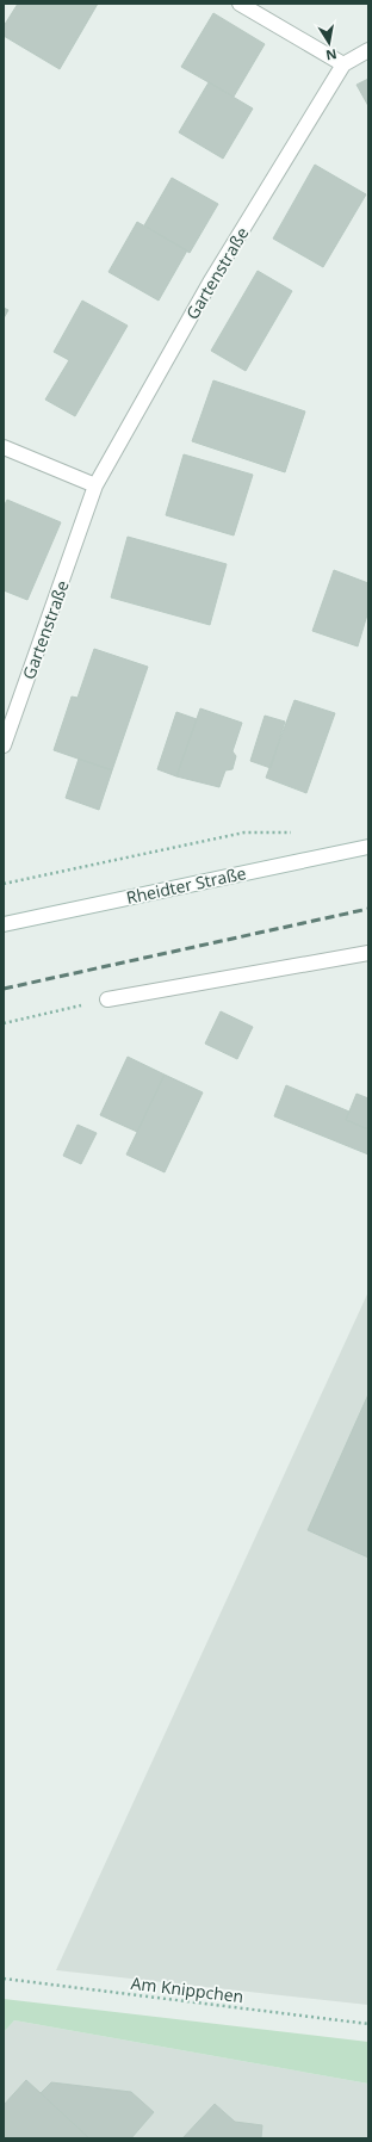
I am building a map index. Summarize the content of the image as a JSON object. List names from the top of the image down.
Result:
{
  "streets": {
    "street": ["Gartenstraße", "Rheidter Straße"],
    "path": ["Am Knippchen"]
  },
  "north": "bottom"
}
